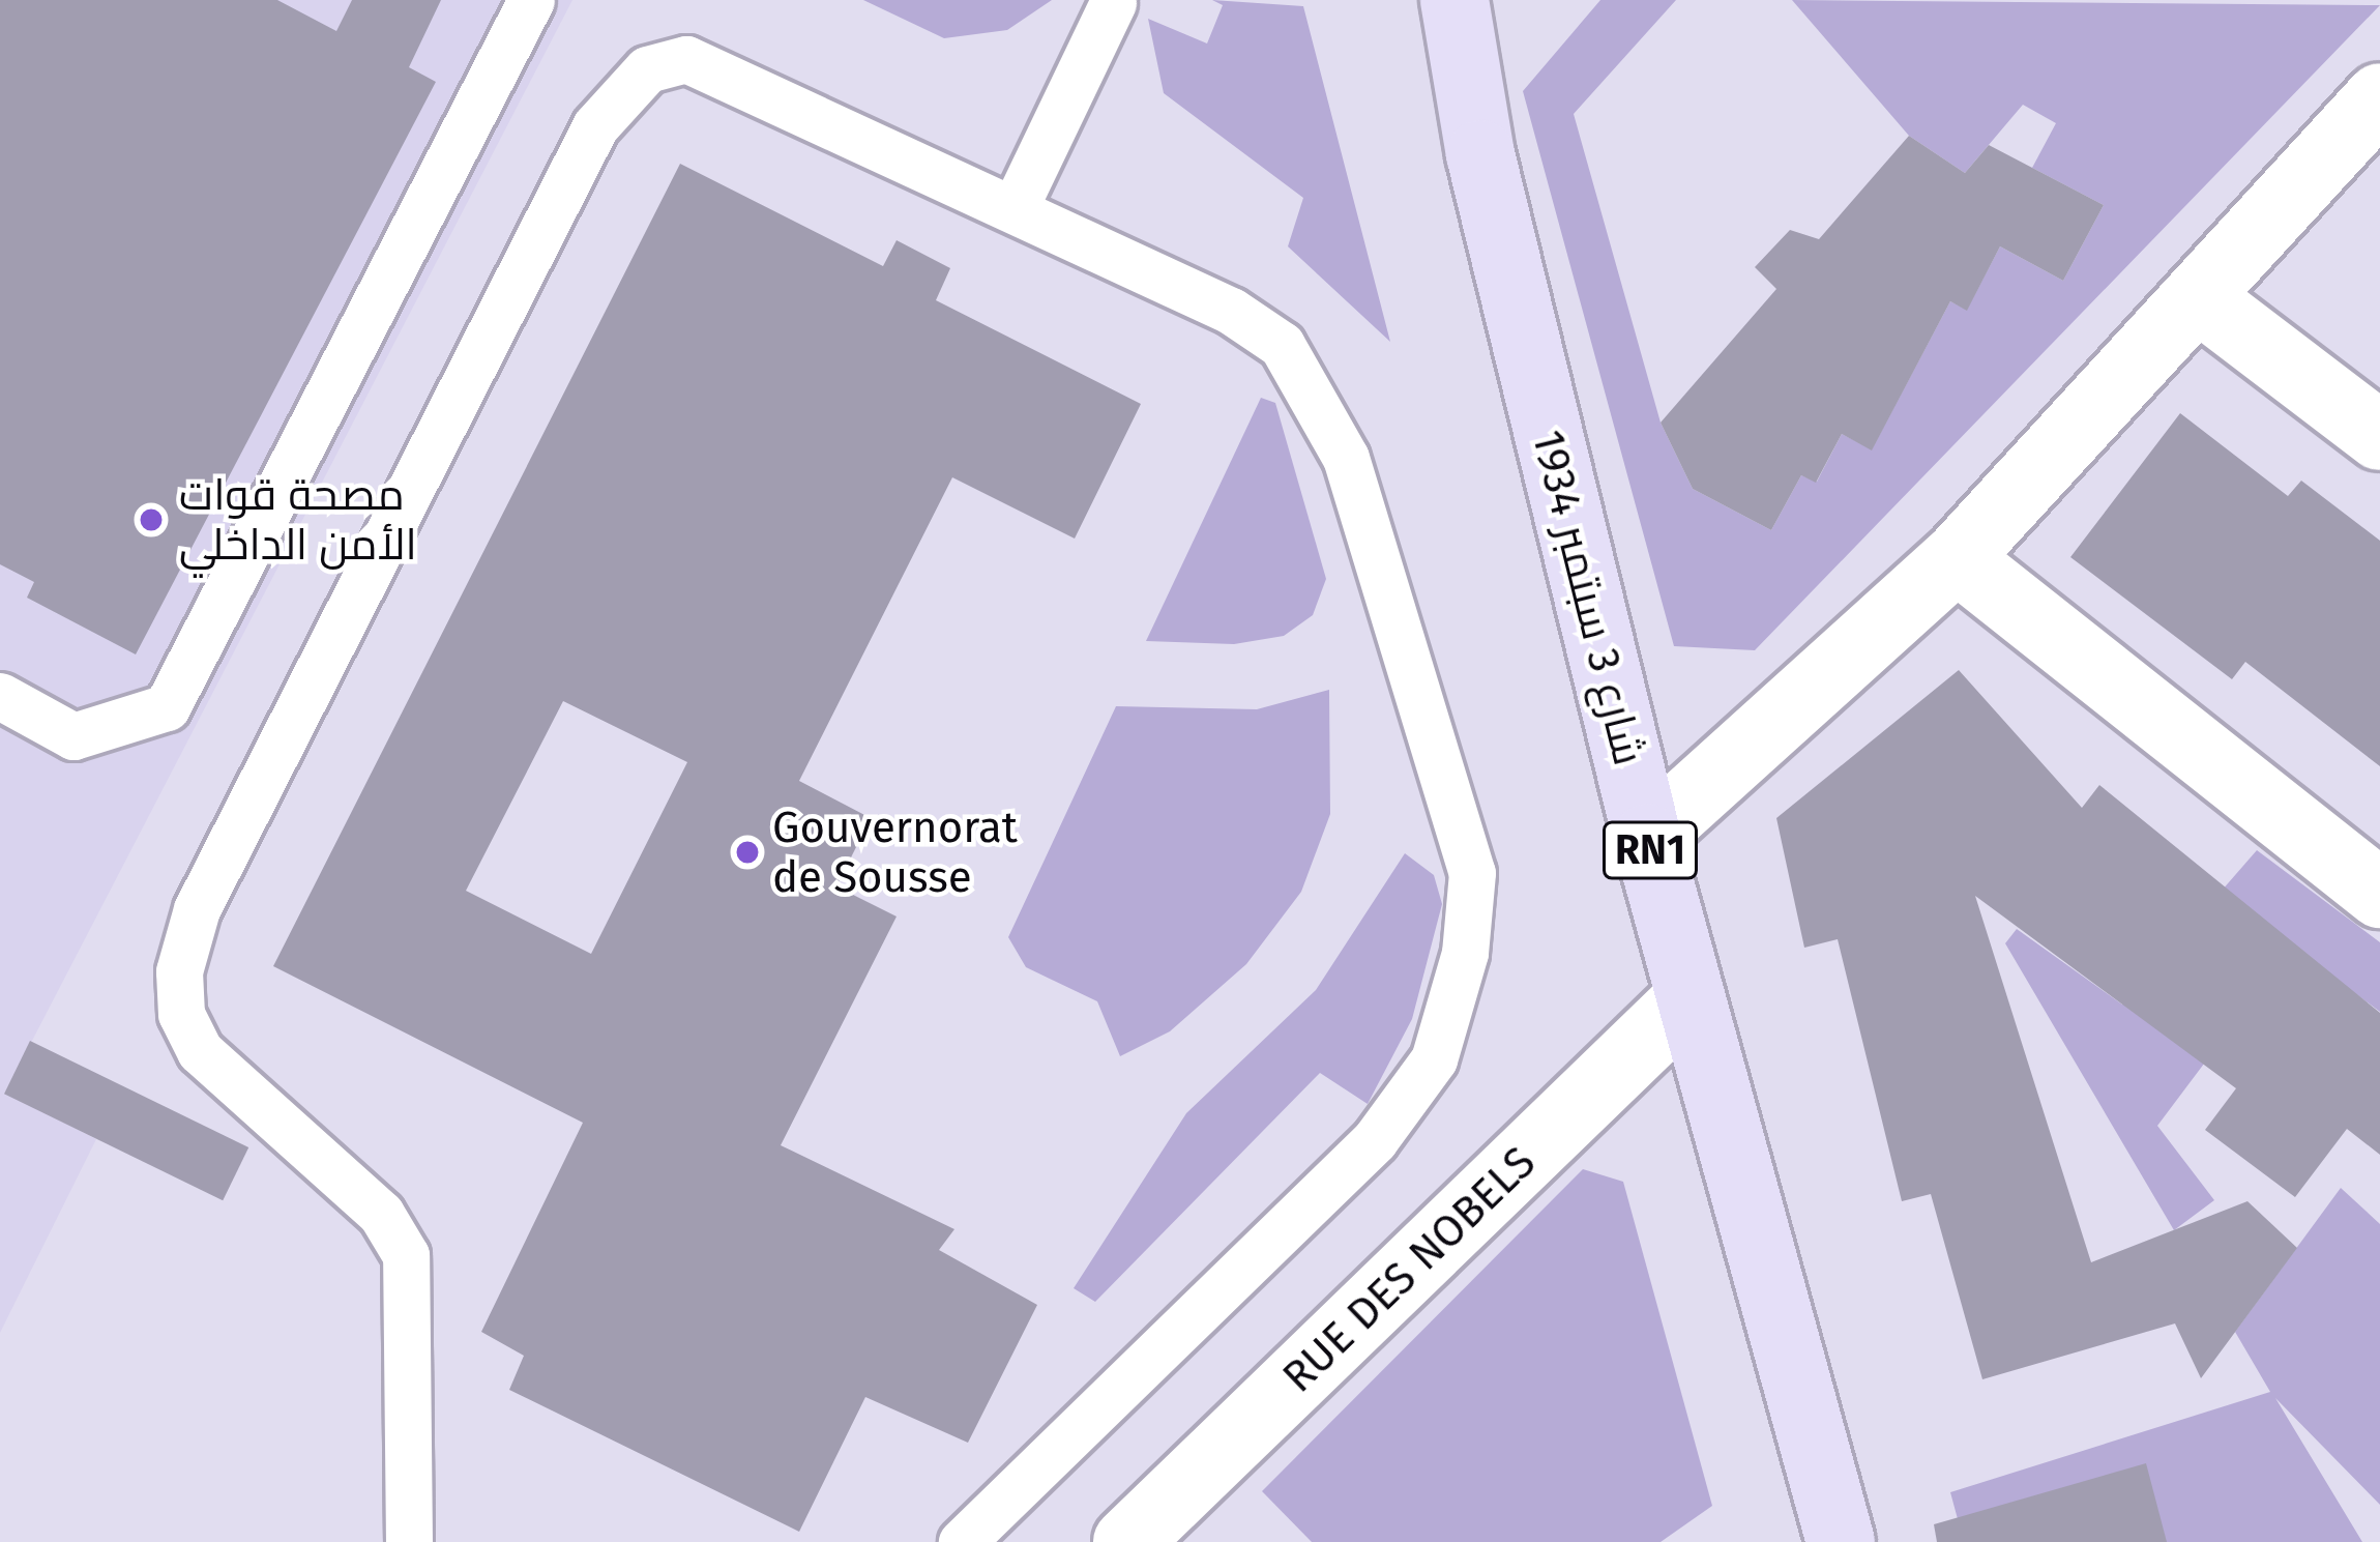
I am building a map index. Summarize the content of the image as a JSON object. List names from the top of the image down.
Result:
{
  "streets": {
    "main road": ["شارع 3 سبتمبر 1934", "RN1"],
    "street": ["RUE DES NOBELS"]
  },
  "crossings": [
    ["شارع 3 سبتمبر 1934", "RUE DES NOBELS"]
  ],
  "places": ["مصحة قوات الأمن الداخلي", "Gouvernorat de Sousse"]
}
